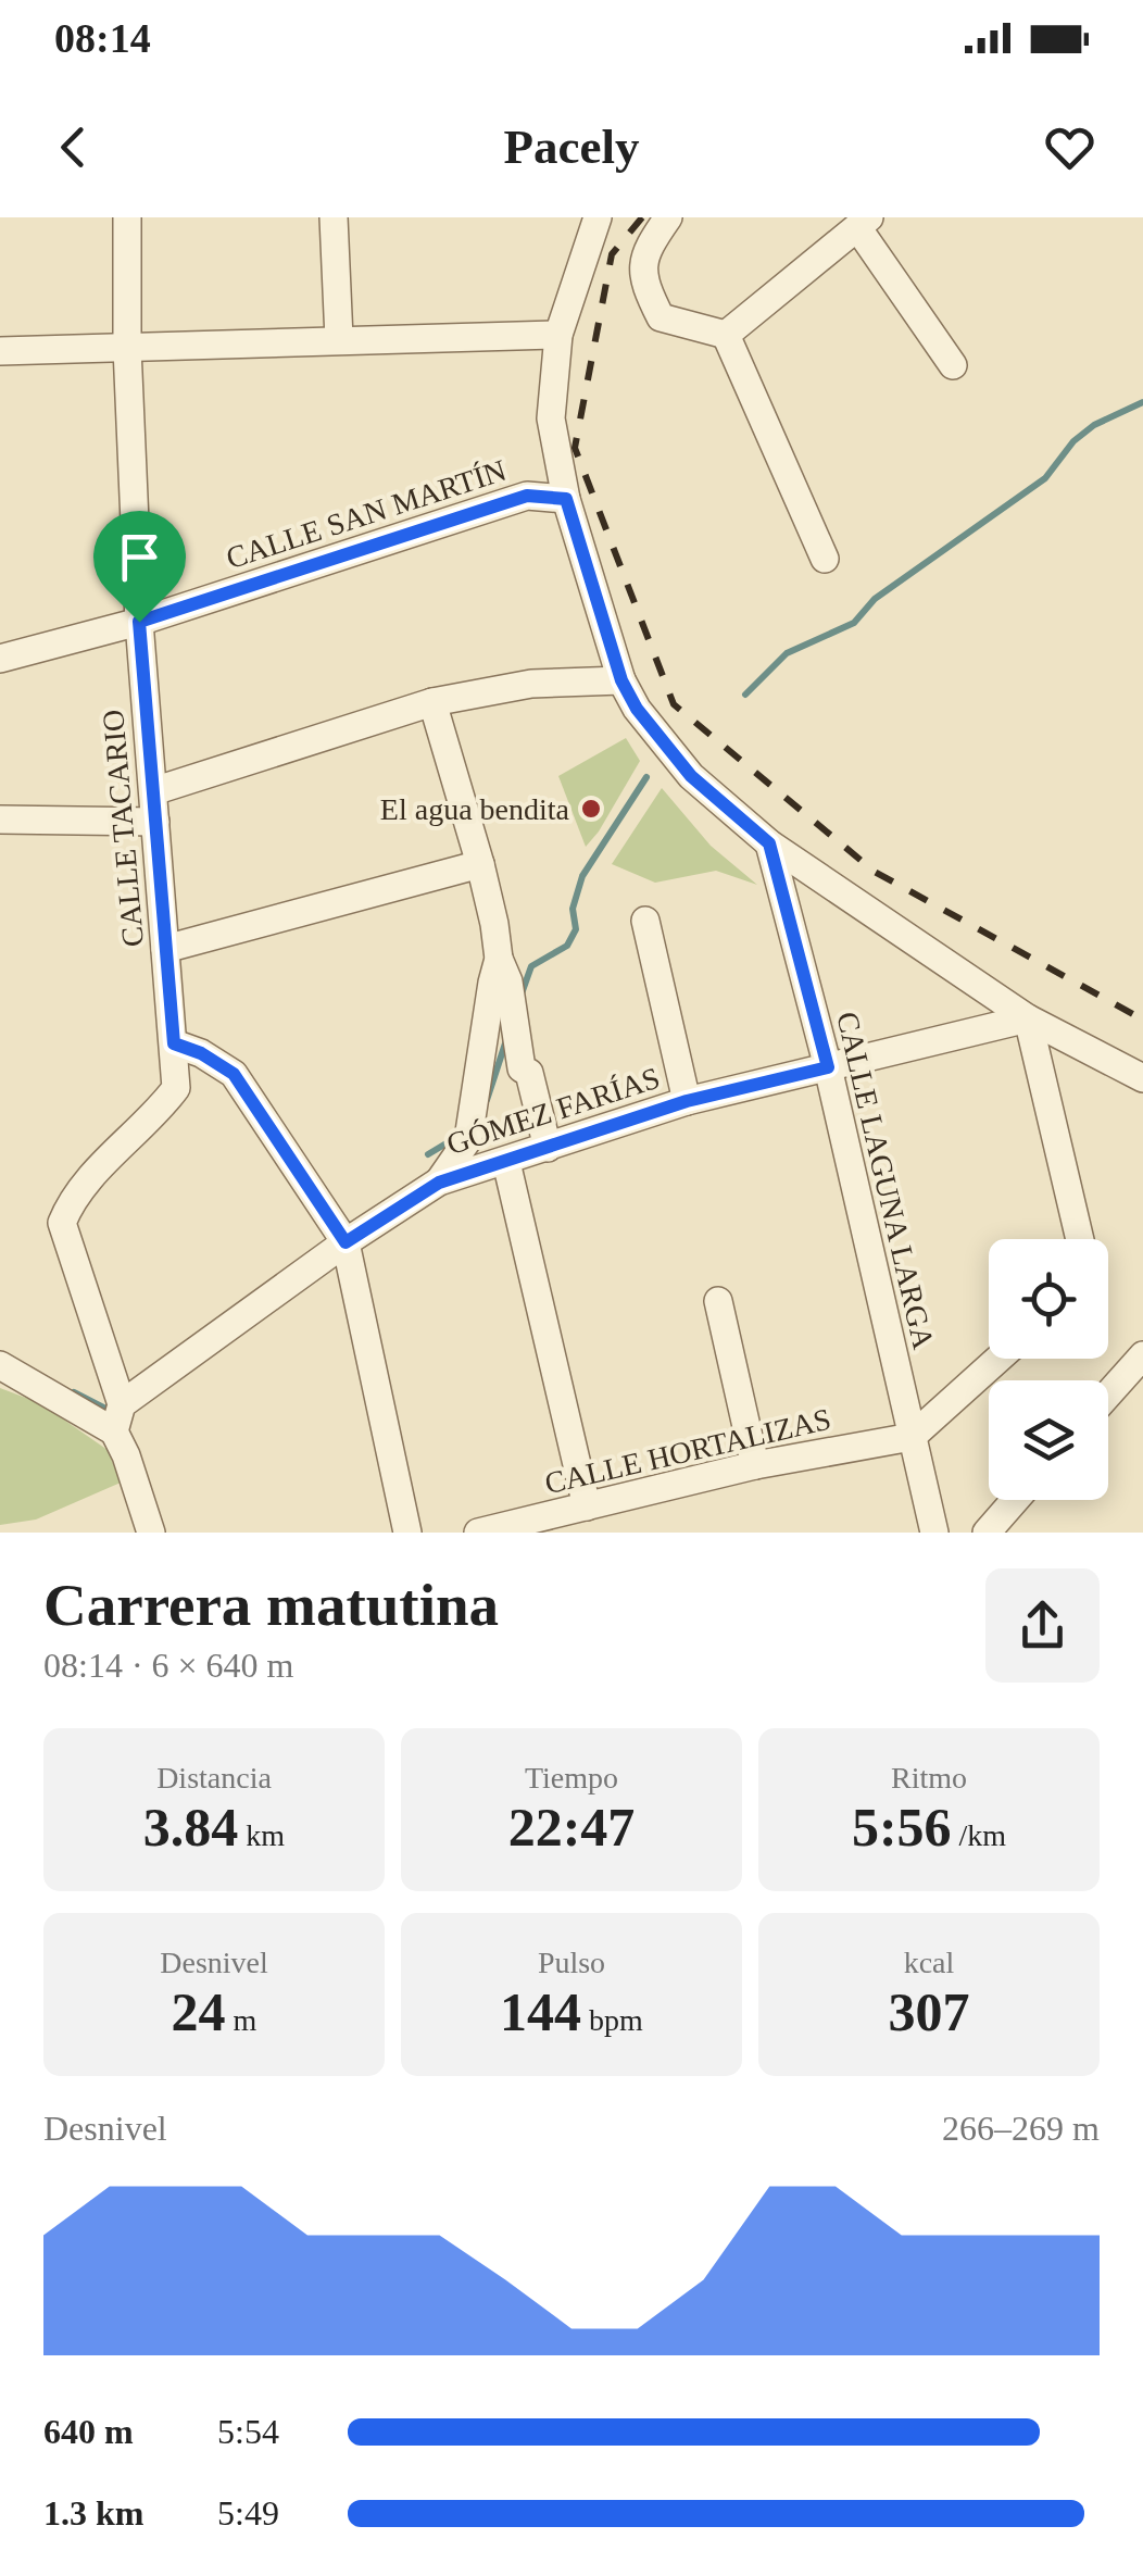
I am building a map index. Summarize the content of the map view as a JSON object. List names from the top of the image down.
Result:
{
  "streets": {
    "street": [
      "CALLE SAN MARTÍN",
      "CALLE TACARIO",
      "GÓMEZ FARÍAS",
      "CALLE LAGUNA LARGA",
      "CALLE HORTALIZAS"
    ]
  },
  "crossings": [
    ["CALLE SAN MARTÍN", "CALLE TACARIO"],
    ["CALLE TACARIO", "GÓMEZ FARÍAS"],
    ["GÓMEZ FARÍAS", "CALLE LAGUNA LARGA"],
    ["CALLE LAGUNA LARGA", "CALLE HORTALIZAS"]
  ],
  "places": ["El agua bendita"],
  "page": {
    "status": "08:14",
    "header": "Pacely",
    "heading": ["Carrera matutina", "08:14 · 6 × 640 m"],
    "stats": [
      ["Distancia", "3.84 km"],
      ["Tiempo", "22:47"],
      ["Ritmo", "5:56 /km"],
      ["Desnivel", "24 m"],
      ["Pulso", "144 bpm"],
      ["kcal", "307"]
    ],
    "chart": ["Desnivel", "266–269 m"],
    "list": [
      {
        "name": "640 m",
        "note": "5:54"
      },
      {
        "name": "1.3 km",
        "note": "5:49"
      }
    ]
  }
}
